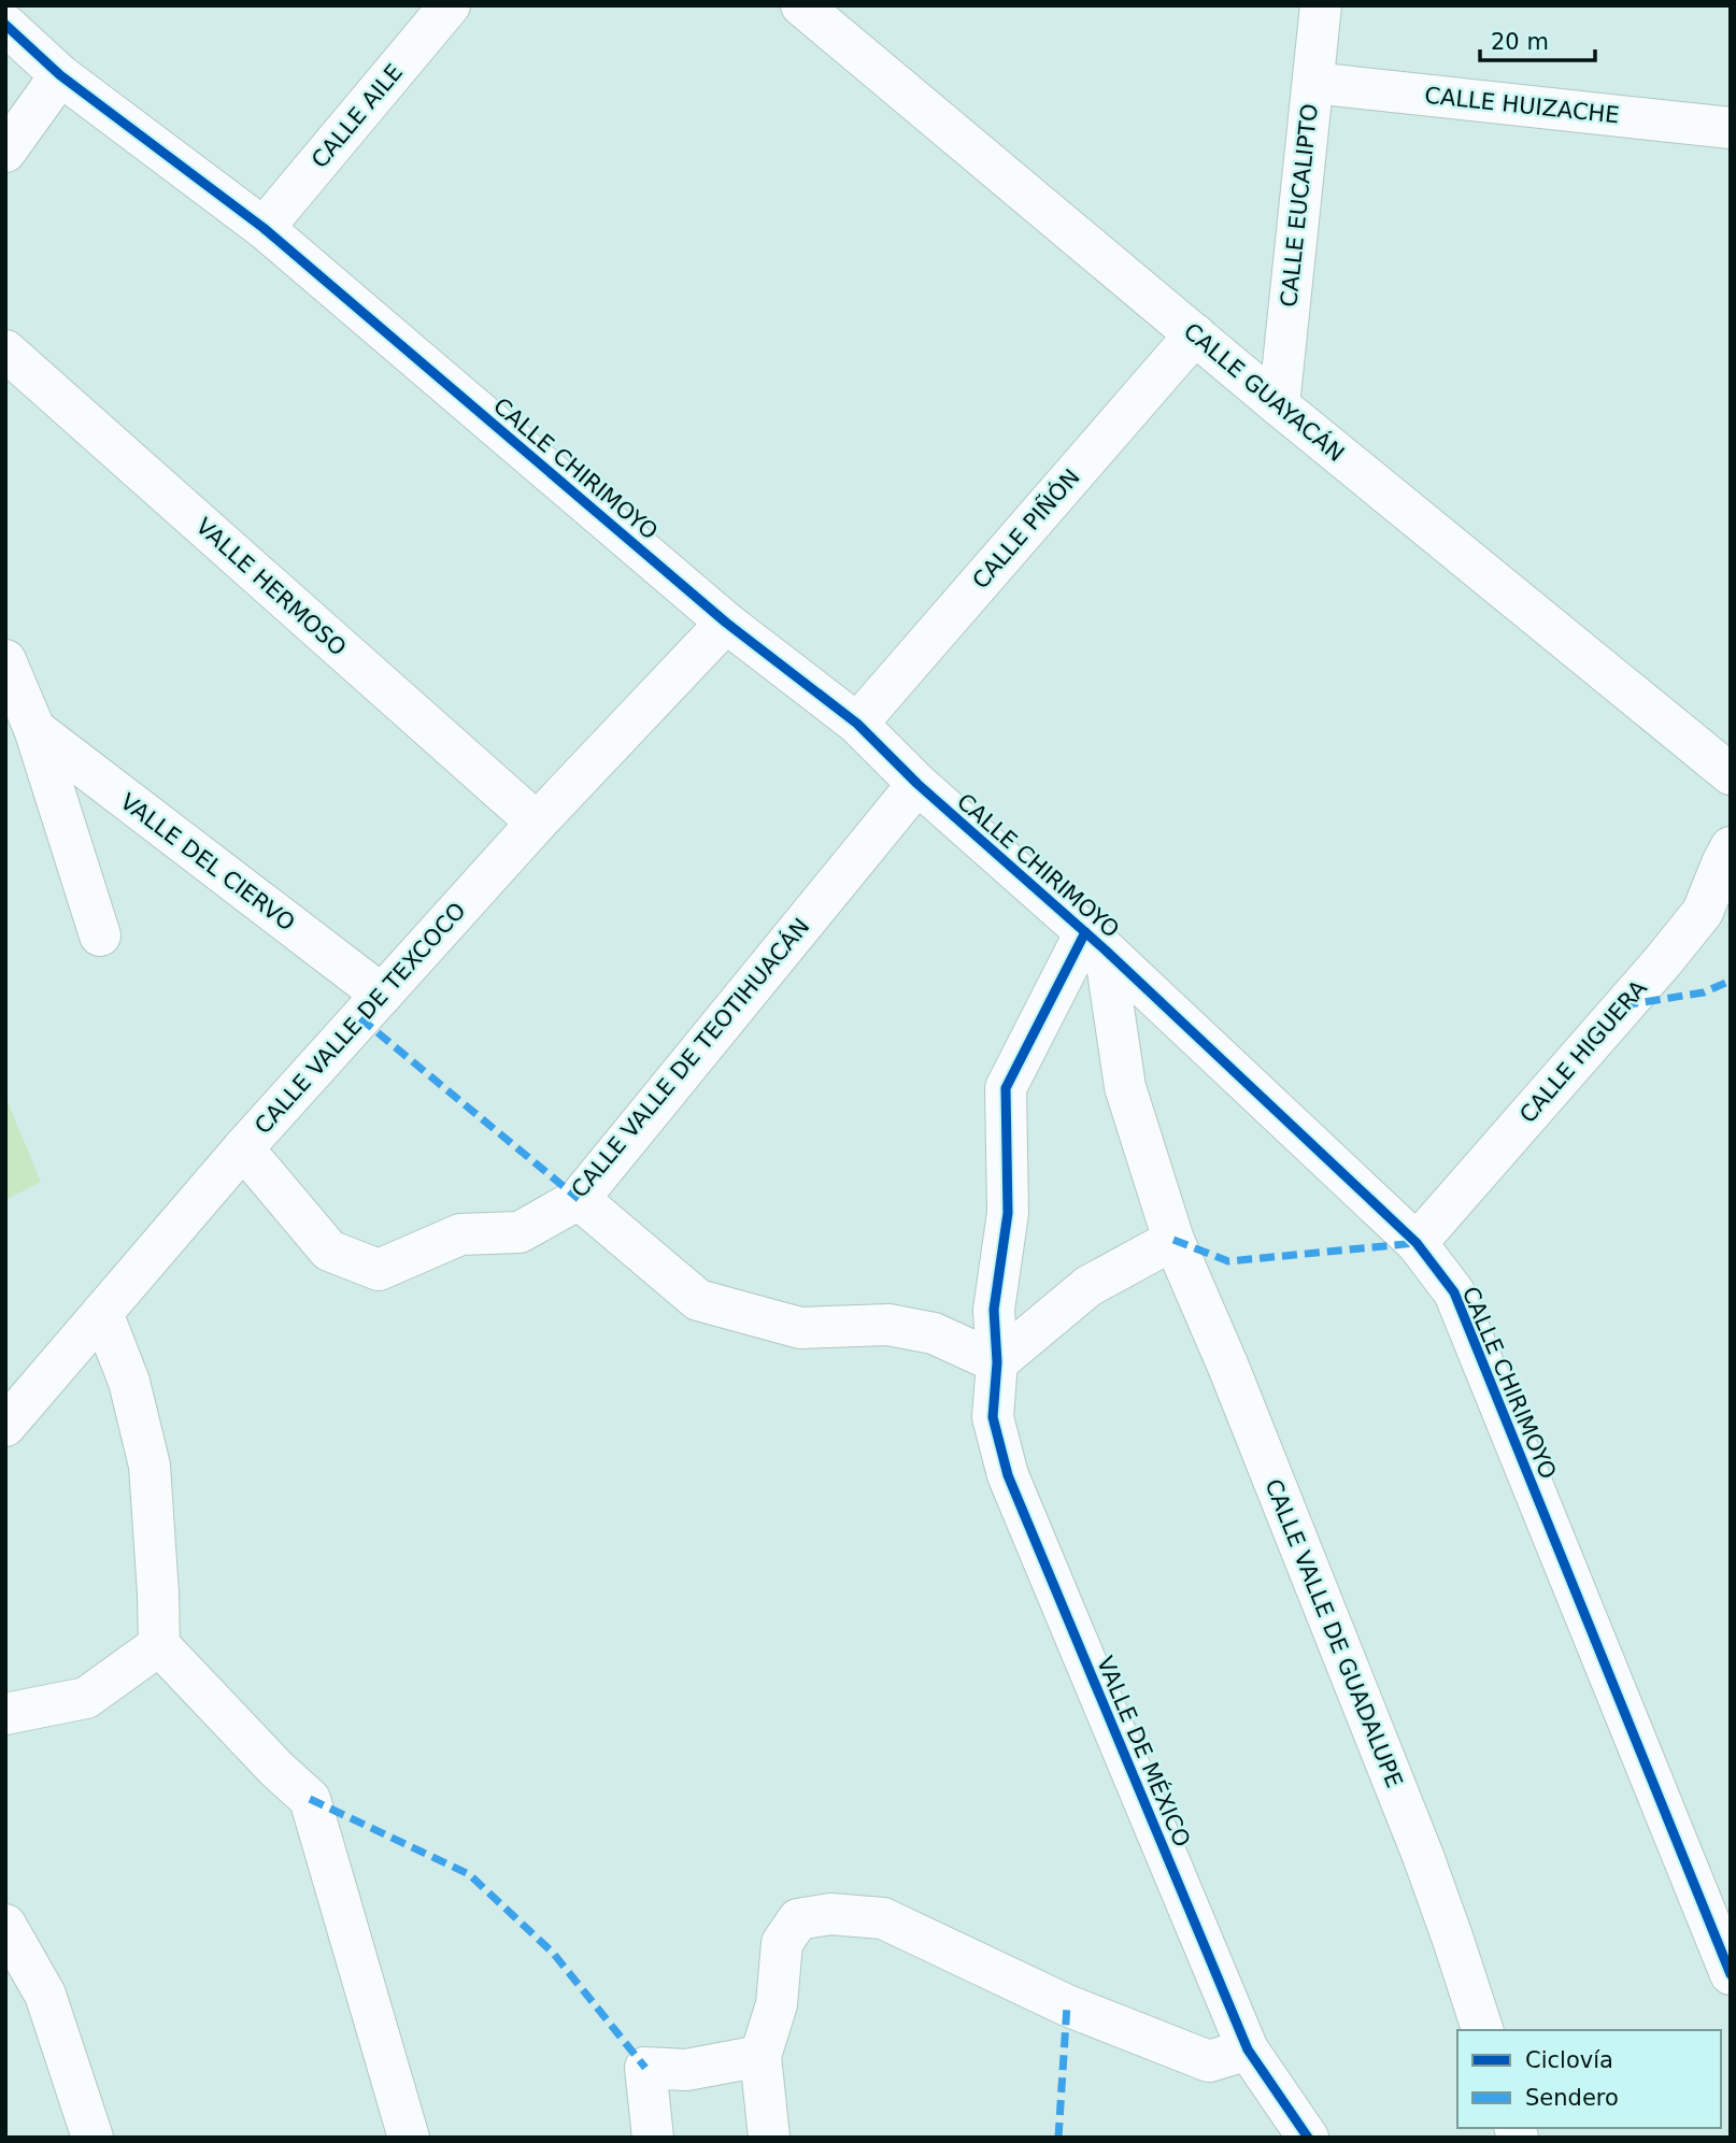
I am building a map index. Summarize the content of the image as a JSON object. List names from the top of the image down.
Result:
{
  "streets": {
    "street": [
      "CALLE HUIZACHE",
      "CALLE AILE",
      "CALLE EUCALIPTO",
      "CALLE GUAYACÁN",
      "CALLE CHIRIMOYO",
      "CALLE PIÑÓN",
      "VALLE HERMOSO",
      "VALLE DEL CIERVO",
      "CALLE VALLE DE TEXCOCO",
      "CALLE HIGUERA",
      "CALLE VALLE DE TEOTIHUACÁN",
      "CALLE VALLE DE GUADALUPE",
      "VALLE DE MÉXICO"
    ]
  },
  "crossings": [
    ["CALLE HUIZACHE", "CALLE EUCALIPTO"],
    ["CALLE AILE", "CALLE CHIRIMOYO"],
    ["CALLE EUCALIPTO", "CALLE GUAYACÁN"],
    ["CALLE GUAYACÁN", "CALLE PIÑÓN"],
    ["CALLE CHIRIMOYO", "CALLE PIÑÓN"],
    ["CALLE CHIRIMOYO", "CALLE VALLE DE TEXCOCO"],
    ["CALLE CHIRIMOYO", "CALLE HIGUERA"],
    ["CALLE CHIRIMOYO", "CALLE VALLE DE TEOTIHUACÁN"],
    ["CALLE CHIRIMOYO", "VALLE DE MÉXICO"],
    ["VALLE HERMOSO", "CALLE VALLE DE TEXCOCO"],
    ["VALLE DEL CIERVO", "CALLE VALLE DE TEXCOCO"],
    ["CALLE VALLE DE TEXCOCO", "CALLE VALLE DE TEOTIHUACÁN"]
  ],
  "legend": ["Ciclovía", "Sendero"],
  "scale_bar": "20 m"
}
